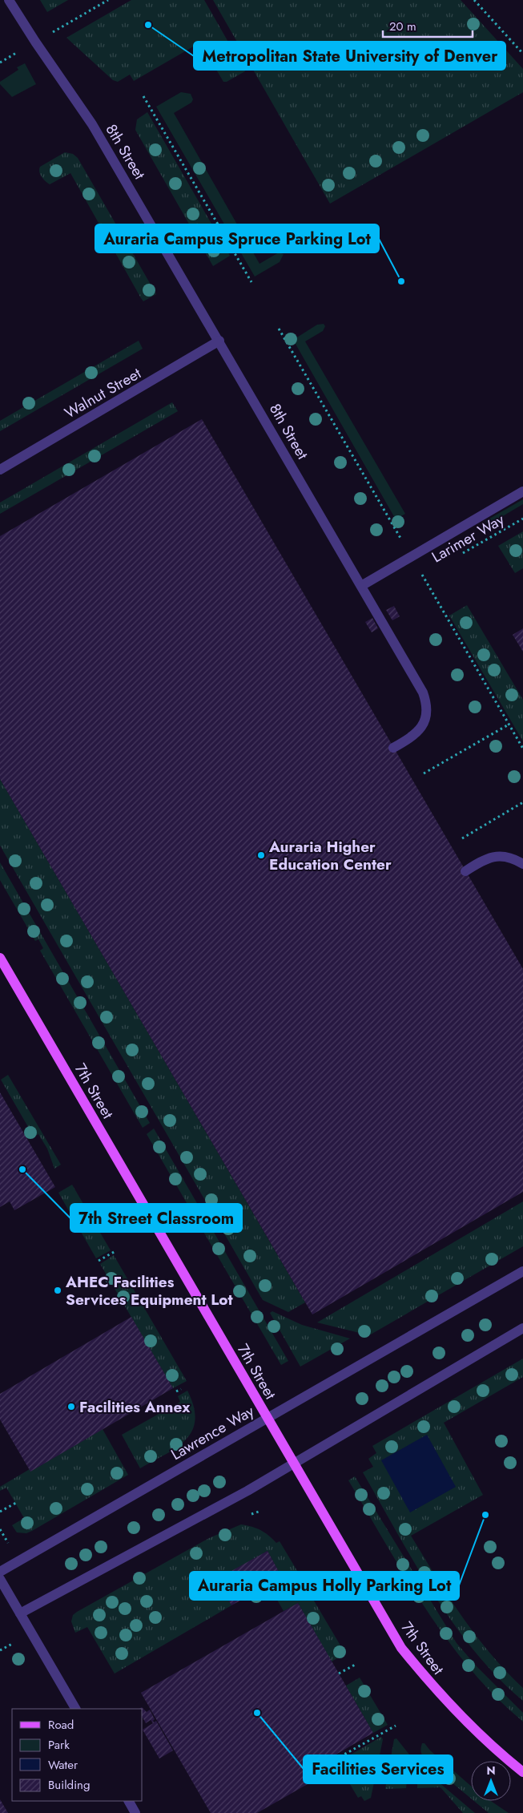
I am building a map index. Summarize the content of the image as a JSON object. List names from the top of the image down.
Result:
{
  "streets": {
    "main road": ["7th Street"],
    "street": ["8th Street", "Walnut Street", "Lawrence Way"],
    "path": ["Larimer Way"]
  },
  "crossings": [
    ["8th Street", "Walnut Street"],
    ["7th Street", "Lawrence Way"]
  ],
  "places": [
    "Metropolitan State University of Denver",
    "Auraria Campus Spruce Parking Lot",
    "Auraria Higher Education Center",
    "7th Street Classroom",
    "AHEC Facilities Services Equipment Lot",
    "Facilities Annex",
    "Auraria Campus Holly Parking Lot",
    "Facilities Services"
  ],
  "legend": [
    "Road",
    "Park",
    "Water",
    "Building"
  ],
  "scale_bar": "20 m",
  "north": "top"
}
